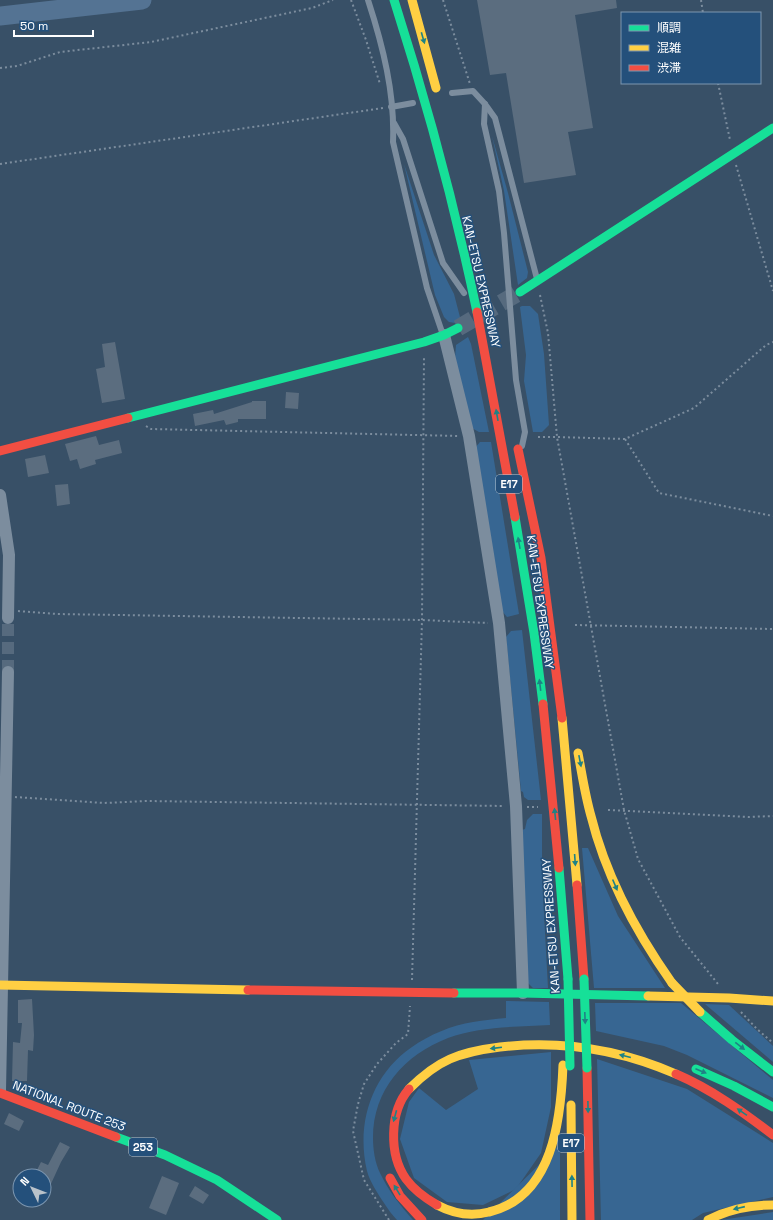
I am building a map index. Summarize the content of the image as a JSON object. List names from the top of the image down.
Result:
{
  "streets": {
    "main road": [
      "KAN-ETSU EXPRESSWAY",
      "E17",
      "NATIONAL ROUTE 253",
      "253"
    ]
  },
  "legend": ["順調", "混雑", "渋滞"],
  "scale_bar": "50 m",
  "north": "top left"
}
